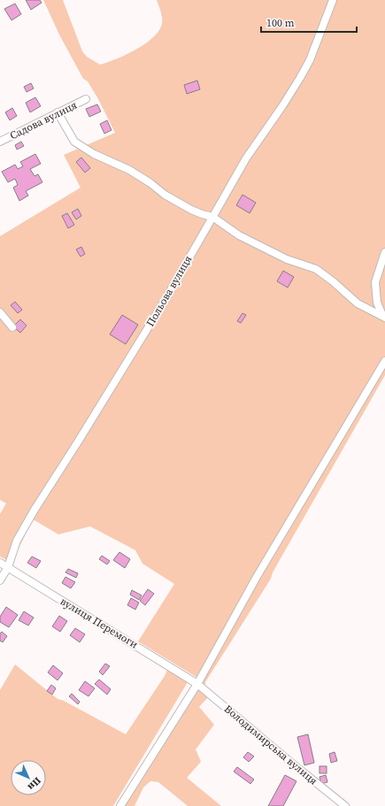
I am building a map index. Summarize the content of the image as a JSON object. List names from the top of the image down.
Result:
{
  "streets": {
    "street": [
      "Садова вулиця",
      "Польова вулиця",
      "вулиця Перемоги",
      "Володимирська вулиця"
    ]
  },
  "crossings": [
    ["Польова вулиця", "вулиця Перемоги"],
    ["вулиця Перемоги", "Володимирська вулиця"]
  ],
  "scale_bar": "100 m",
  "north": "bottom right"
}
